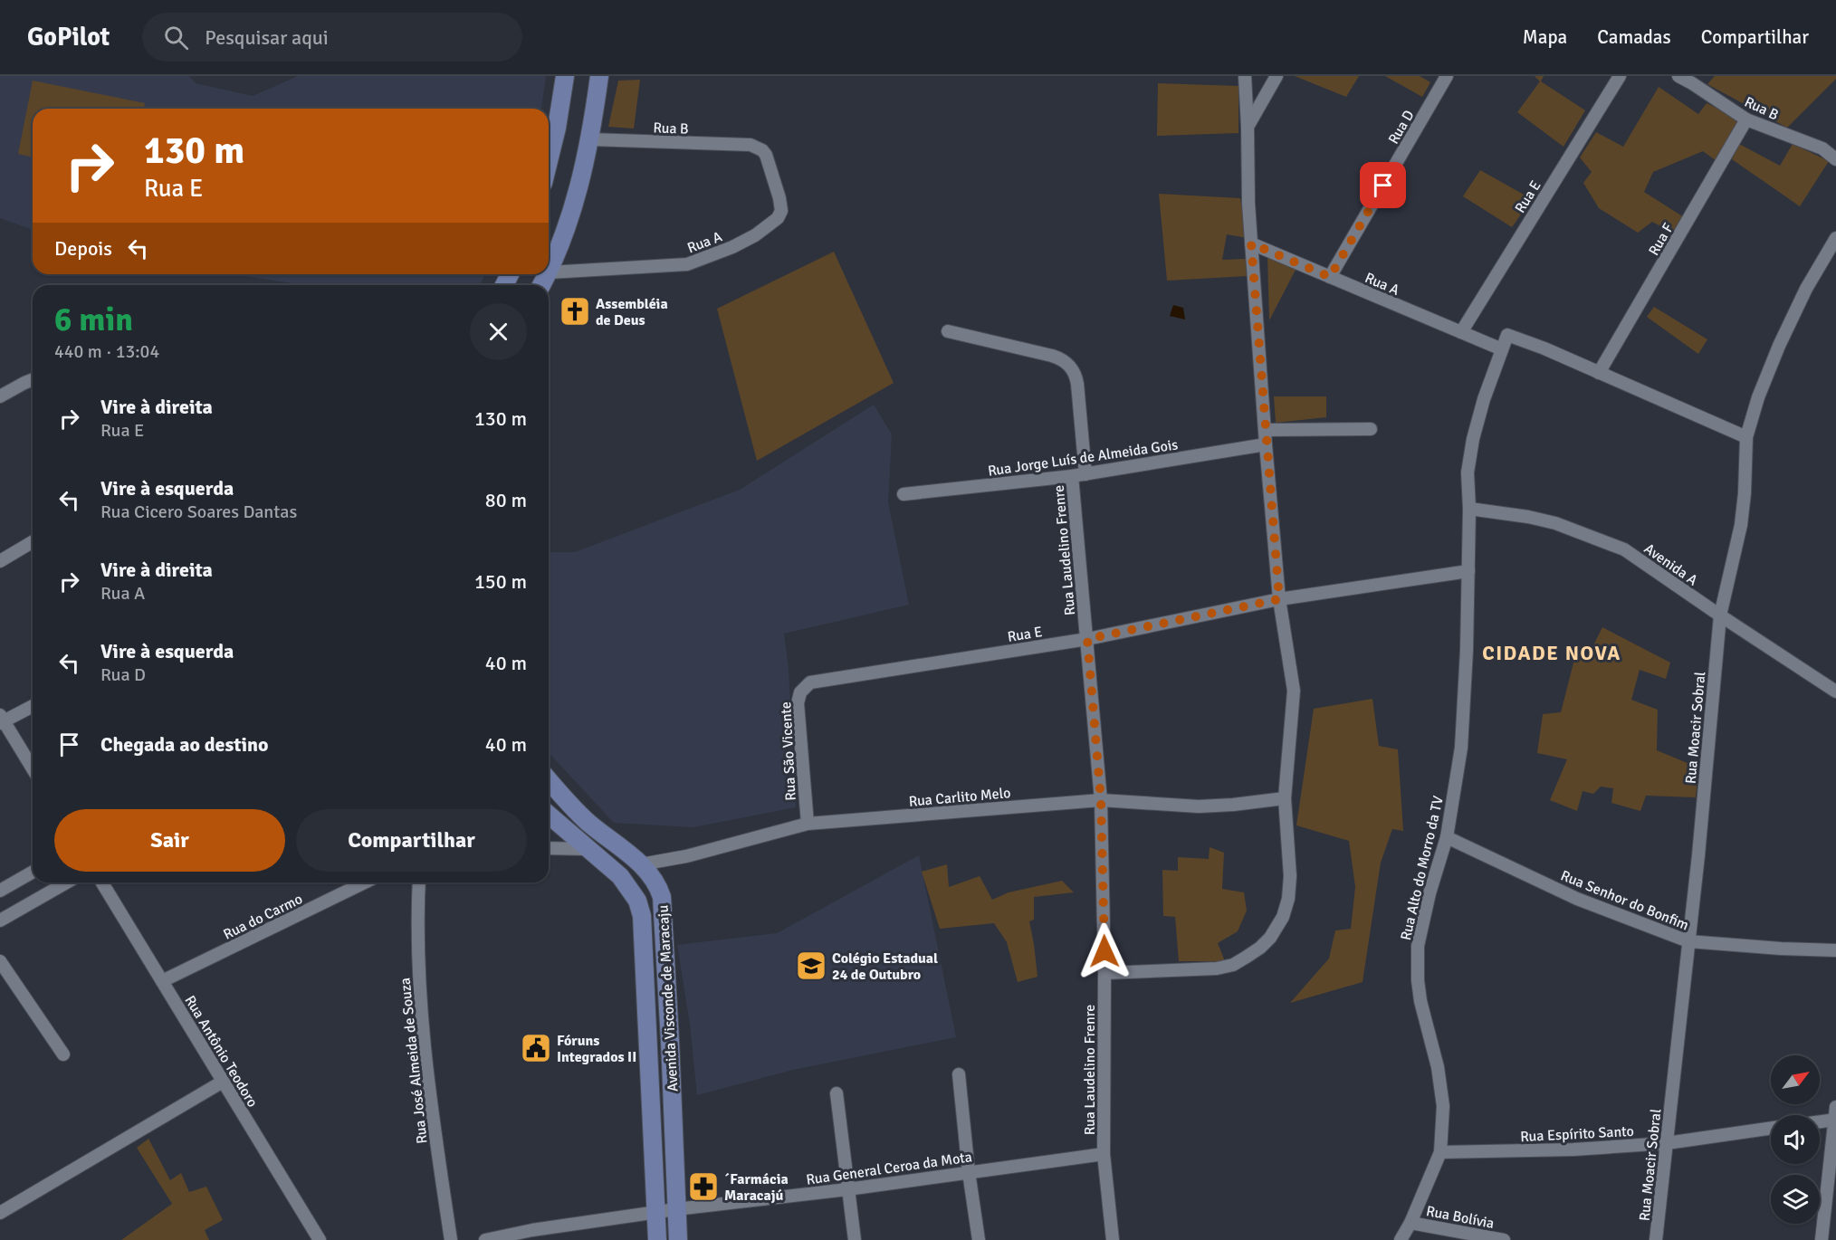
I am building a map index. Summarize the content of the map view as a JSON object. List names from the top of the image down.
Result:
{
  "streets": {
    "main road": ["Avenida Visconde de Maracaju"],
    "street": [
      "Rua B",
      "Rua D",
      "Rua E",
      "Rua F",
      "Rua A",
      "Rua Jorge Luís de Almeida Gois",
      "Rua Laudelino Frenre",
      "Avenida A",
      "Rua Moacir Sobral",
      "Rua São Vicente",
      "Rua Carlito Melo",
      "Rua Alto do Morro da TV",
      "Rua Senhor do Bonfim",
      "Rua do Carmo",
      "Rua Antônio Teodoro",
      "Rua José Almeida de Souza",
      "Rua Espírito Santo",
      "Rua General Ceroa da Mota",
      "Rua Bolívia"
    ]
  },
  "crossings": [
    ["Rua B", "Rua F"],
    ["Rua B", "Rua A"],
    ["Rua D", "Rua A"],
    ["Rua E", "Rua A"],
    ["Rua E", "Rua Laudelino Frenre"],
    ["Rua E", "Rua São Vicente"],
    ["Rua E", "Rua Alto do Morro da TV"],
    ["Rua F", "Rua Alto do Morro da TV"],
    ["Rua A", "Rua Alto do Morro da TV"],
    ["Rua Jorge Luís de Almeida Gois", "Rua Laudelino Frenre"],
    ["Rua Laudelino Frenre", "Rua Carlito Melo"],
    ["Rua Laudelino Frenre", "Rua General Ceroa da Mota"],
    ["Avenida A", "Rua Moacir Sobral"],
    ["Avenida A", "Rua Alto do Morro da TV"],
    ["Rua Moacir Sobral", "Rua Senhor do Bonfim"],
    ["Rua Moacir Sobral", "Rua Espírito Santo"],
    ["Rua São Vicente", "Rua Carlito Melo"],
    ["Rua Carlito Melo", "Avenida Visconde de Maracaju"],
    ["Rua Alto do Morro da TV", "Rua Senhor do Bonfim"],
    ["Rua Alto do Morro da TV", "Rua Espírito Santo"],
    ["Rua Alto do Morro da TV", "Rua Bolívia"],
    ["Rua do Carmo", "Rua Antônio Teodoro"],
    ["Avenida Visconde de Maracaju", "Rua General Ceroa da Mota"]
  ],
  "districts": ["CIDADE NOVA"],
  "places": {
    "church": ["Assembléia de Deus"],
    "school or university": ["Colégio Estadual 24 de Outubro"],
    "public building": ["Fóruns Integrados II"],
    "pharmacy": ["´Farmácia Maracajú"]
  },
  "north": "top right",
  "page": {
    "header": "GoPilot",
    "search": "Pesquisar aqui",
    "nav": ["Mapa", "Camadas", "Compartilhar"],
    "turn": ["130 m", "Rua E"],
    "then": "Depois",
    "heading": ["6 min", "440 m · 13:04"],
    "list": [
      {
        "name": "Vire à direita",
        "note": "Rua E",
        "value": "130 m"
      },
      {
        "name": "Vire à esquerda",
        "note": "Rua Cicero Soares Dantas",
        "value": "80 m"
      },
      {
        "name": "Vire à direita",
        "note": "Rua A",
        "value": "150 m"
      },
      {
        "name": "Vire à esquerda",
        "note": "Rua D",
        "value": "40 m"
      },
      {
        "name": "Chegada ao destino",
        "value": "40 m"
      }
    ],
    "buttons": ["Sair", "Compartilhar"]
  }
}
